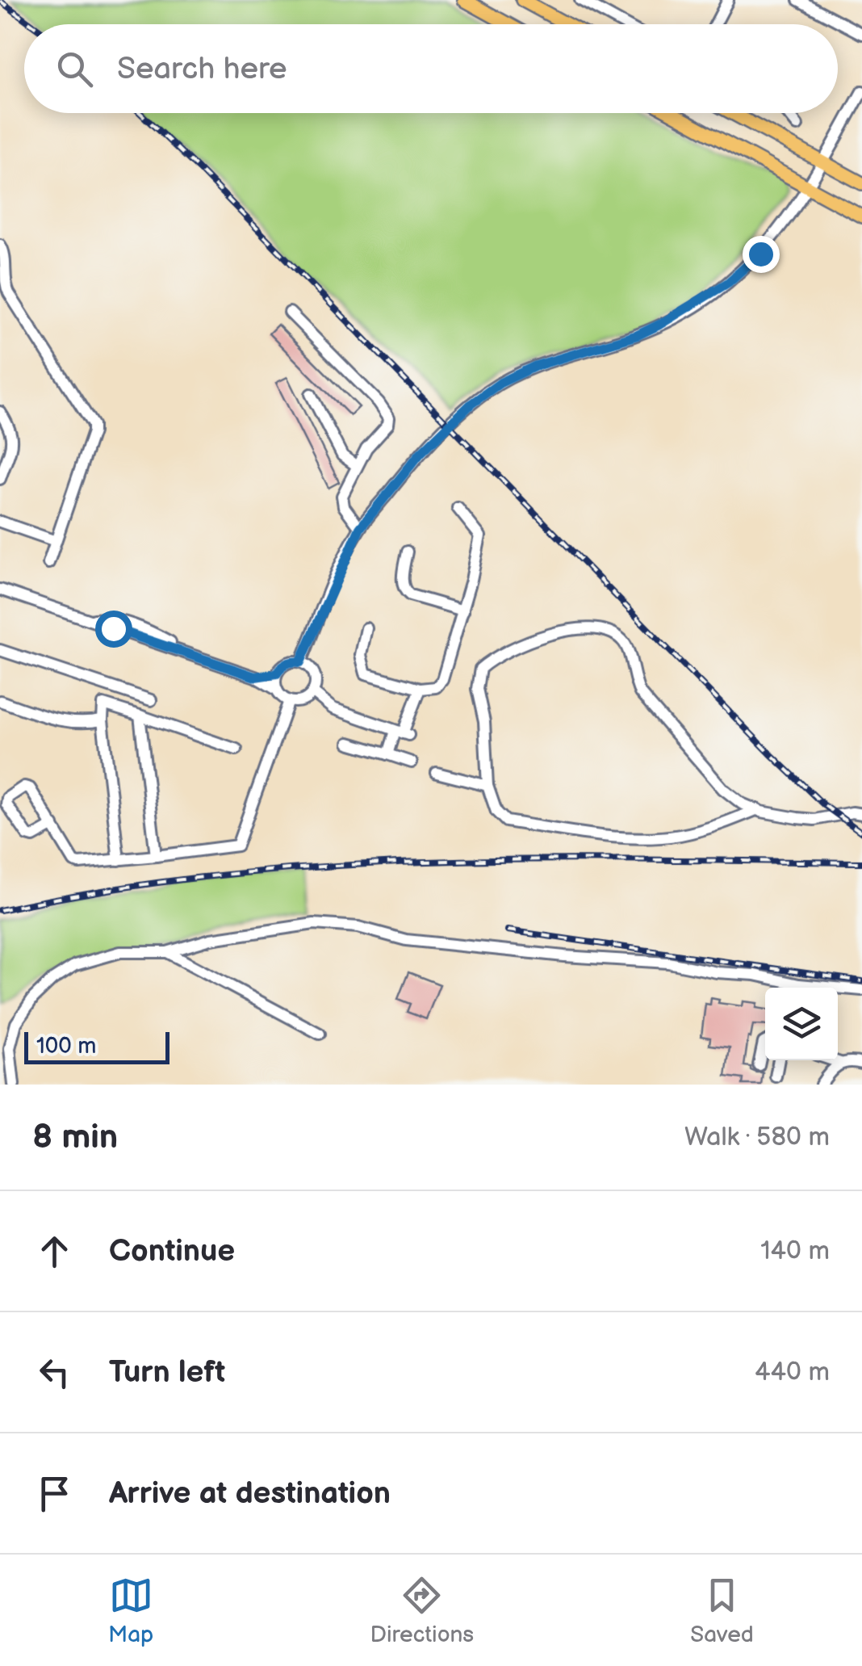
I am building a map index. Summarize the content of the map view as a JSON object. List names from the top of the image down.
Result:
{
  "scale_bar": "100 m",
  "page": {
    "search": "Search here",
    "scale": "100 m",
    "heading": ["8 min", "Walk · 580 m"],
    "list": [
      ["Continue", "140 m"],
      ["Turn left", "440 m"],
      "Arrive at destination"
    ],
    "nav": ["Map", "Directions", "Saved"]
  }
}
